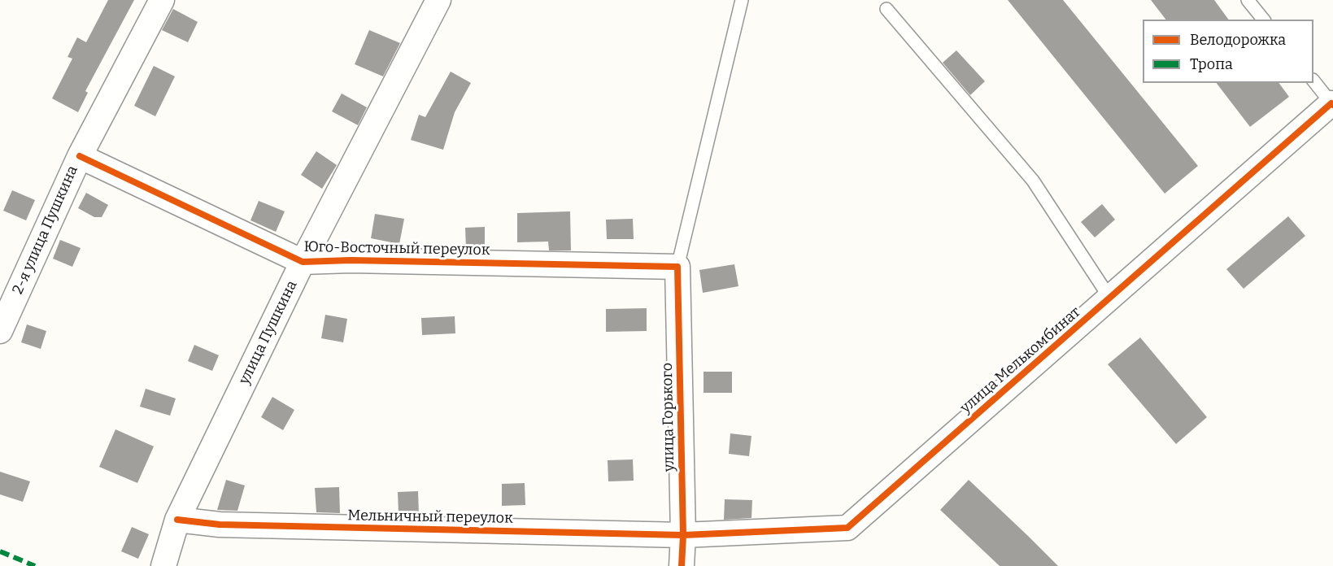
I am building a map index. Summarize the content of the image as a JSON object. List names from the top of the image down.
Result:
{
  "streets": {
    "street": [
      "2-я улица Пушкина",
      "Юго-Восточный переулок",
      "улица Пушкина",
      "улица Мелькомбинат",
      "улица Горького",
      "Мельничный переулок"
    ]
  },
  "crossings": [
    ["2-я улица Пушкина", "Юго-Восточный переулок"],
    ["Юго-Восточный переулок", "улица Пушкина"],
    ["Юго-Восточный переулок", "улица Горького"],
    ["улица Пушкина", "Мельничный переулок"],
    ["улица Мелькомбинат", "улица Горького"],
    ["улица Мелькомбинат", "Мельничный переулок"],
    ["улица Горького", "Мельничный переулок"]
  ],
  "legend": ["Велодорожка", "Тропа"]
}
